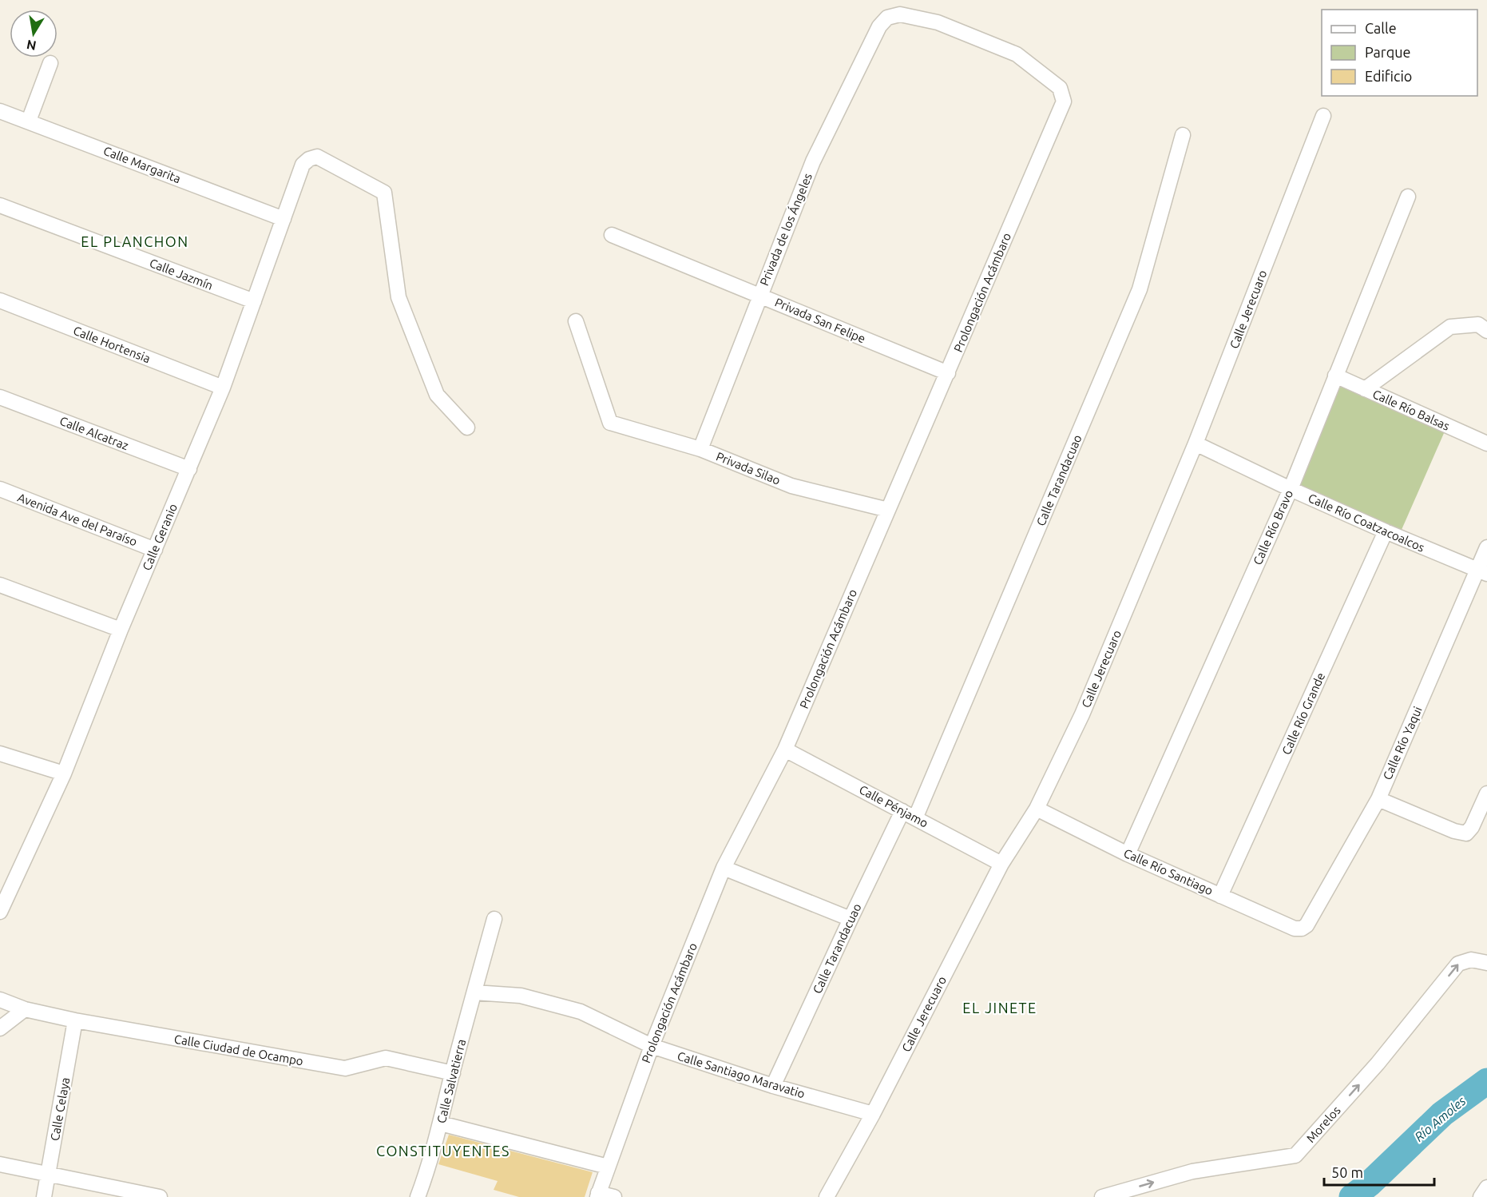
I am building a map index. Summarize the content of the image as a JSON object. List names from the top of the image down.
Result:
{
  "streets": {
    "street": [
      "Calle Margarita",
      "Privada de los Ángeles",
      "Calle Jazmín",
      "Prolongación Acámbaro",
      "Calle Jerecuaro",
      "Privada San Felipe",
      "Calle Hortensia",
      "Calle Río Balsas",
      "Calle Alcatraz",
      "Privada Silao",
      "Calle Tarandacuao",
      "Avenida Ave del Paraíso",
      "Calle Río Coatzacoalcos",
      "Calle Río Bravo",
      "Calle Geranio",
      "Calle Río Grande",
      "Calle Río Yaqui",
      "Calle Pénjamo",
      "Calle Río Santiago",
      "Calle Ciudad de Ocampo",
      "Calle Santiago Maravatio",
      "Calle Salvatierra",
      "Calle Celaya",
      "Morelos"
    ]
  },
  "crossings": [
    ["Calle Margarita", "Calle Geranio"],
    ["Privada de los Ángeles", "Prolongación Acámbaro"],
    ["Privada de los Ángeles", "Privada San Felipe"],
    ["Privada de los Ángeles", "Privada Silao"],
    ["Calle Jazmín", "Calle Geranio"],
    ["Prolongación Acámbaro", "Privada San Felipe"],
    ["Prolongación Acámbaro", "Privada Silao"],
    ["Prolongación Acámbaro", "Calle Pénjamo"],
    ["Prolongación Acámbaro", "Calle Santiago Maravatio"],
    ["Calle Jerecuaro", "Calle Río Coatzacoalcos"],
    ["Calle Jerecuaro", "Calle Pénjamo"],
    ["Calle Jerecuaro", "Calle Río Santiago"],
    ["Calle Jerecuaro", "Calle Santiago Maravatio"],
    ["Calle Hortensia", "Calle Geranio"],
    ["Calle Río Balsas", "Calle Río Bravo"],
    ["Calle Alcatraz", "Calle Geranio"],
    ["Calle Tarandacuao", "Calle Pénjamo"],
    ["Calle Tarandacuao", "Calle Santiago Maravatio"],
    ["Avenida Ave del Paraíso", "Calle Geranio"],
    ["Calle Río Coatzacoalcos", "Calle Río Bravo"],
    ["Calle Río Coatzacoalcos", "Calle Río Grande"],
    ["Calle Río Coatzacoalcos", "Calle Río Yaqui"],
    ["Calle Río Bravo", "Calle Río Santiago"],
    ["Calle Río Grande", "Calle Río Santiago"],
    ["Calle Río Yaqui", "Calle Río Santiago"],
    ["Calle Ciudad de Ocampo", "Calle Salvatierra"],
    ["Calle Ciudad de Ocampo", "Calle Celaya"],
    ["Calle Santiago Maravatio", "Calle Salvatierra"]
  ],
  "one_way": ["Morelos"],
  "districts": ["EL PLANCHON", "EL JINETE", "CONSTITUYENTES"],
  "water": ["Río Amoles"],
  "legend": ["Calle", "Parque", "Edificio"],
  "scale_bar": "50 m",
  "north": "bottom"
}
